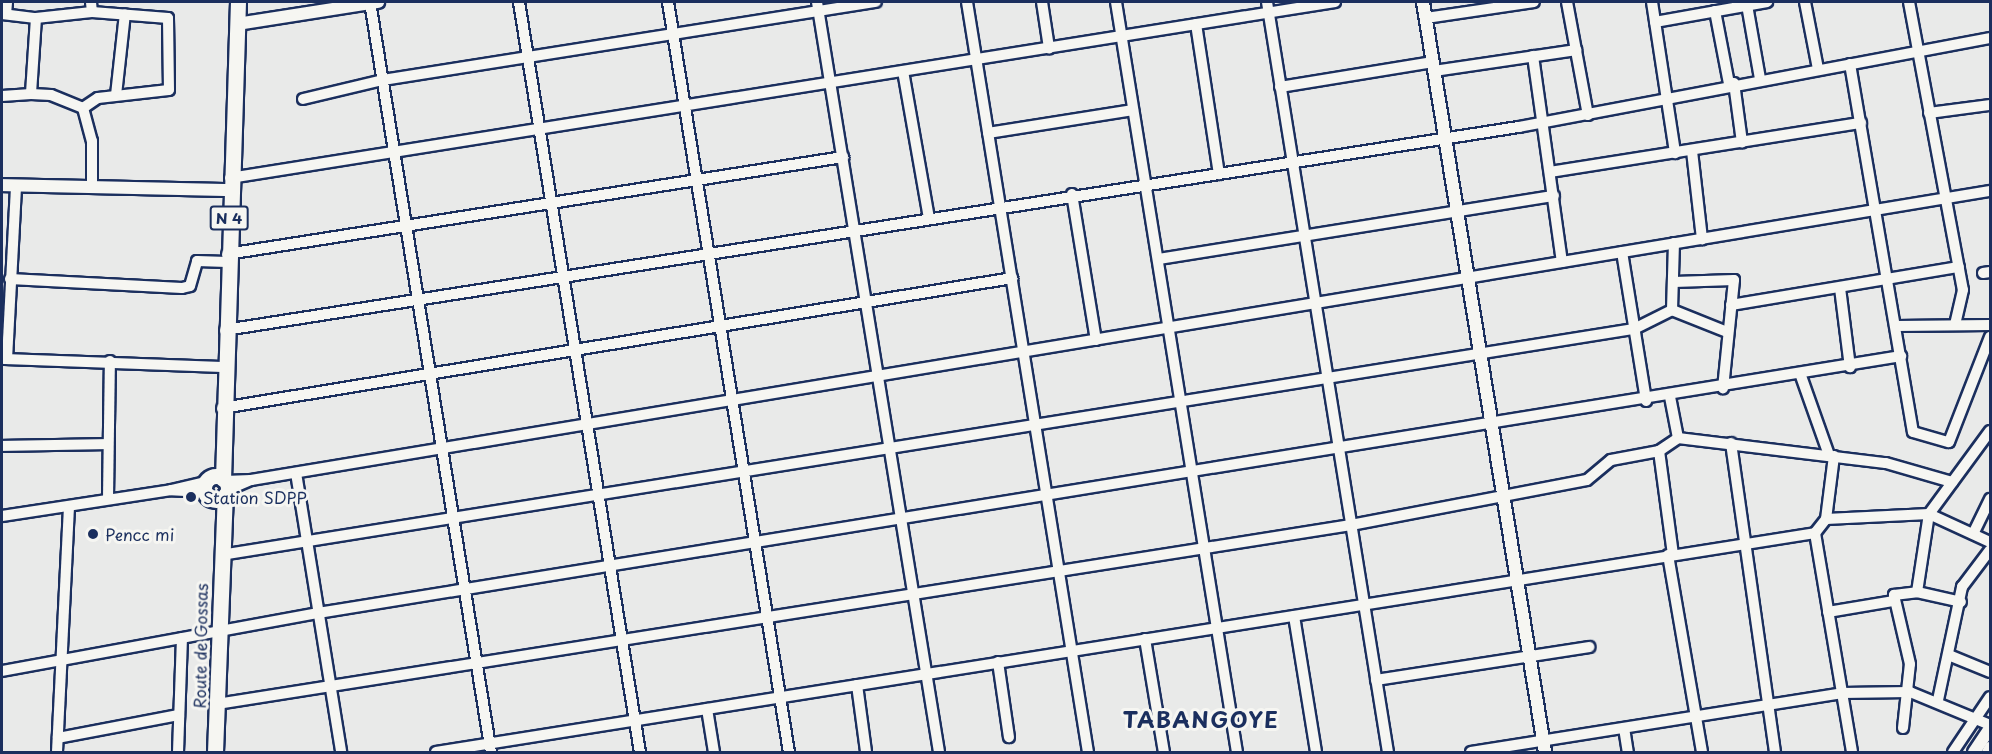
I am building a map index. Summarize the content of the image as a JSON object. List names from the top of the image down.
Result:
{
  "streets": {
    "main road": ["N 4", "Route de Gossas"]
  },
  "crossings": [
    ["N 4", "Route de Gossas"]
  ],
  "districts": ["TABANGOYE"],
  "places": ["Station SDPP", "Pencc mi"]
}
